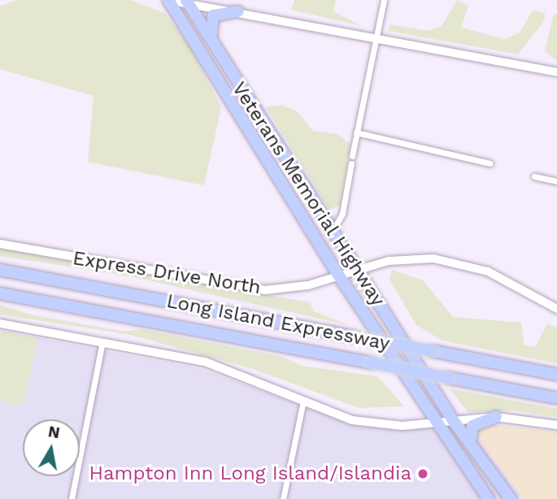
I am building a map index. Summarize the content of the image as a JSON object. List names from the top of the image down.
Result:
{
  "streets": {
    "highway": ["Veterans Memorial Highway", "Long Island Expressway"],
    "main road": ["Express Drive North"]
  },
  "crossings": [
    ["Veterans Memorial Highway", "Express Drive North"]
  ],
  "places": ["Hampton Inn Long Island/Islandia"],
  "north": "top"
}
